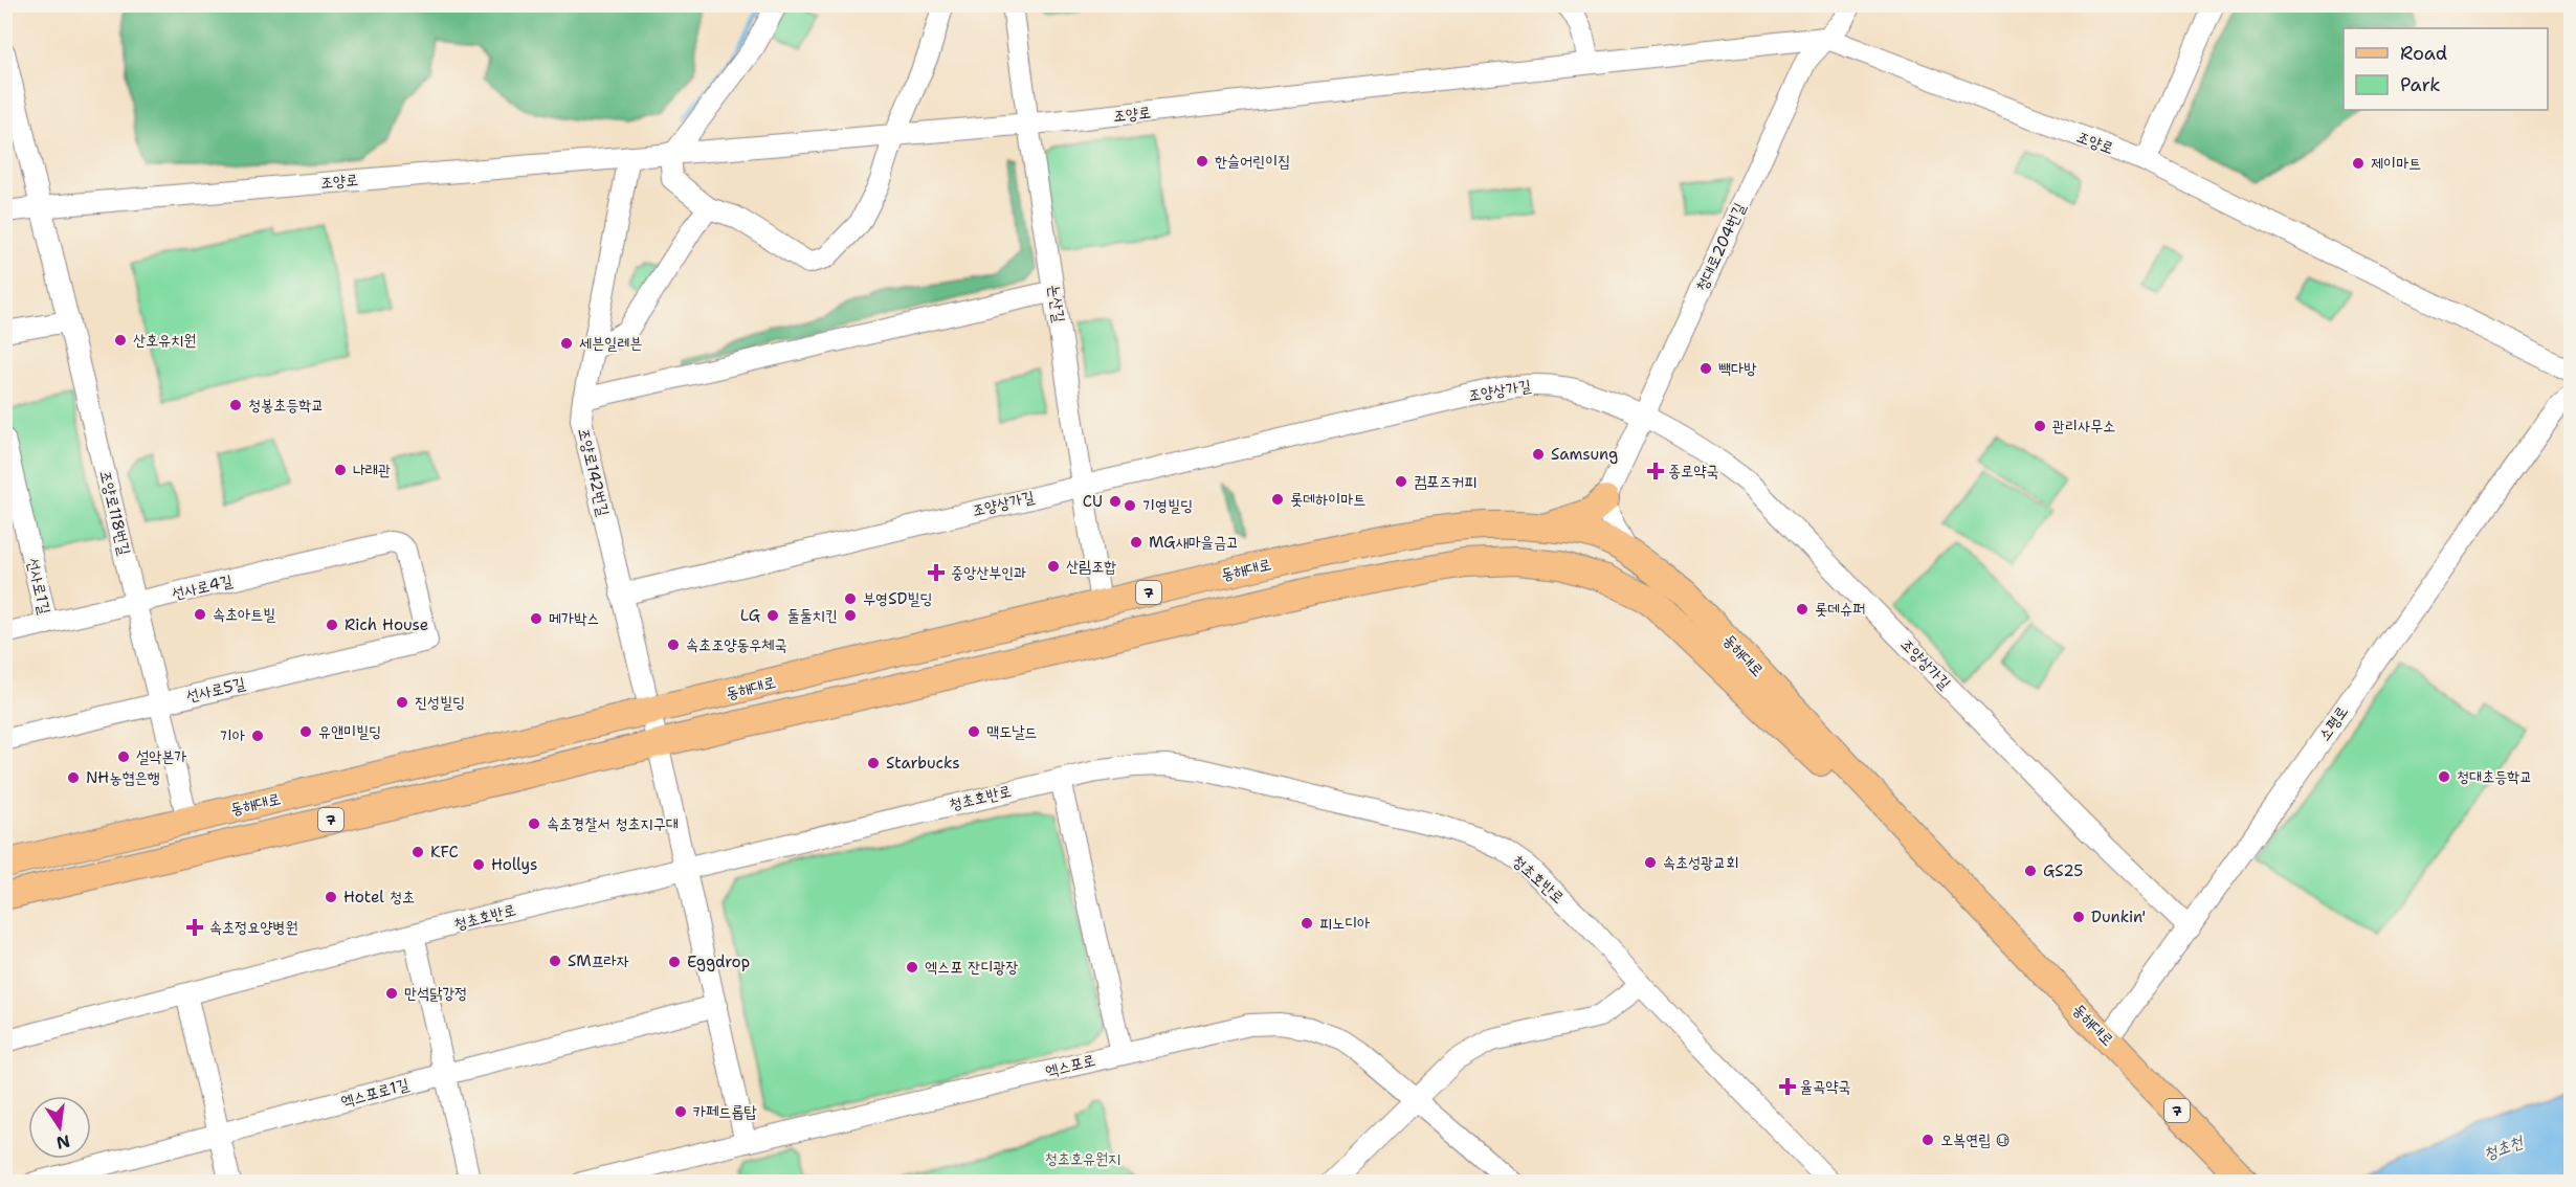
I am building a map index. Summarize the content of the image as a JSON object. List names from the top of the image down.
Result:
{
  "streets": {
    "main road": ["동해대로", "7"],
    "street": [
      "조양로",
      "청대로204번길",
      "논산길",
      "조양상가길",
      "조양로142번길",
      "조양로118번길",
      "선사로1길",
      "선사로4길",
      "선사로5길",
      "소평로",
      "청초호반로",
      "엑스포로",
      "엑스포로1길"
    ]
  },
  "crossings": [
    ["조양로", "청대로204번길"],
    ["조양로", "논산길"],
    ["조양로", "조양로142번길"],
    ["조양로", "조양로118번길"],
    ["청대로204번길", "조양상가길"],
    ["논산길", "조양상가길"],
    ["논산길", "동해대로"],
    ["조양상가길", "조양로142번길"],
    ["조양상가길", "소평로"],
    ["조양로142번길", "동해대로"],
    ["조양로142번길", "청초호반로"],
    ["조양로142번길", "엑스포로"],
    ["조양로142번길", "엑스포로1길"],
    ["조양로118번길", "동해대로"],
    ["조양로118번길", "선사로4길"],
    ["조양로118번길", "선사로5길"],
    ["동해대로", "소평로"],
    ["선사로1길", "선사로4길"],
    ["선사로4길", "선사로5길"]
  ],
  "water": ["청초천"],
  "parks": ["청초호유원지"],
  "places": {
    "other": [
      "한슬어린이집",
      "제이마트",
      "산호유치원",
      "세븐일레븐",
      "빽다방",
      "청봉초등학교",
      "관리사무소",
      "Samsung",
      "나래관",
      "컴포즈커피",
      "롯데하이마트",
      "CU",
      "기영빌딩",
      "MG새마을금고",
      "산림조합",
      "부영SD빌딩",
      "롯데슈퍼",
      "속초아트빌",
      "LG",
      "둘둘치킨",
      "메가박스",
      "Rich House",
      "속초조양동우체국",
      "진성빌딩",
      "유앤미빌딩",
      "맥도날드",
      "기아",
      "설악본가",
      "Starbucks",
      "청대초등학교",
      "NH농협은행",
      "속초경찰서 청초지구대",
      "KFC",
      "속초성광교회",
      "Hollys",
      "GS25",
      "Hotel 청초",
      "Dunkin'",
      "피노디아",
      "SM프라자",
      "Eggdrop",
      "엑스포 잔디광장",
      "만석닭강정",
      "카페드롭탑",
      "오복연립 ㉯"
    ],
    "health": [
      "종로약국",
      "중앙산부인과",
      "속초정요양병원",
      "율곡약국"
    ]
  },
  "legend": ["Road", "Park"],
  "north": "bottom"
}
